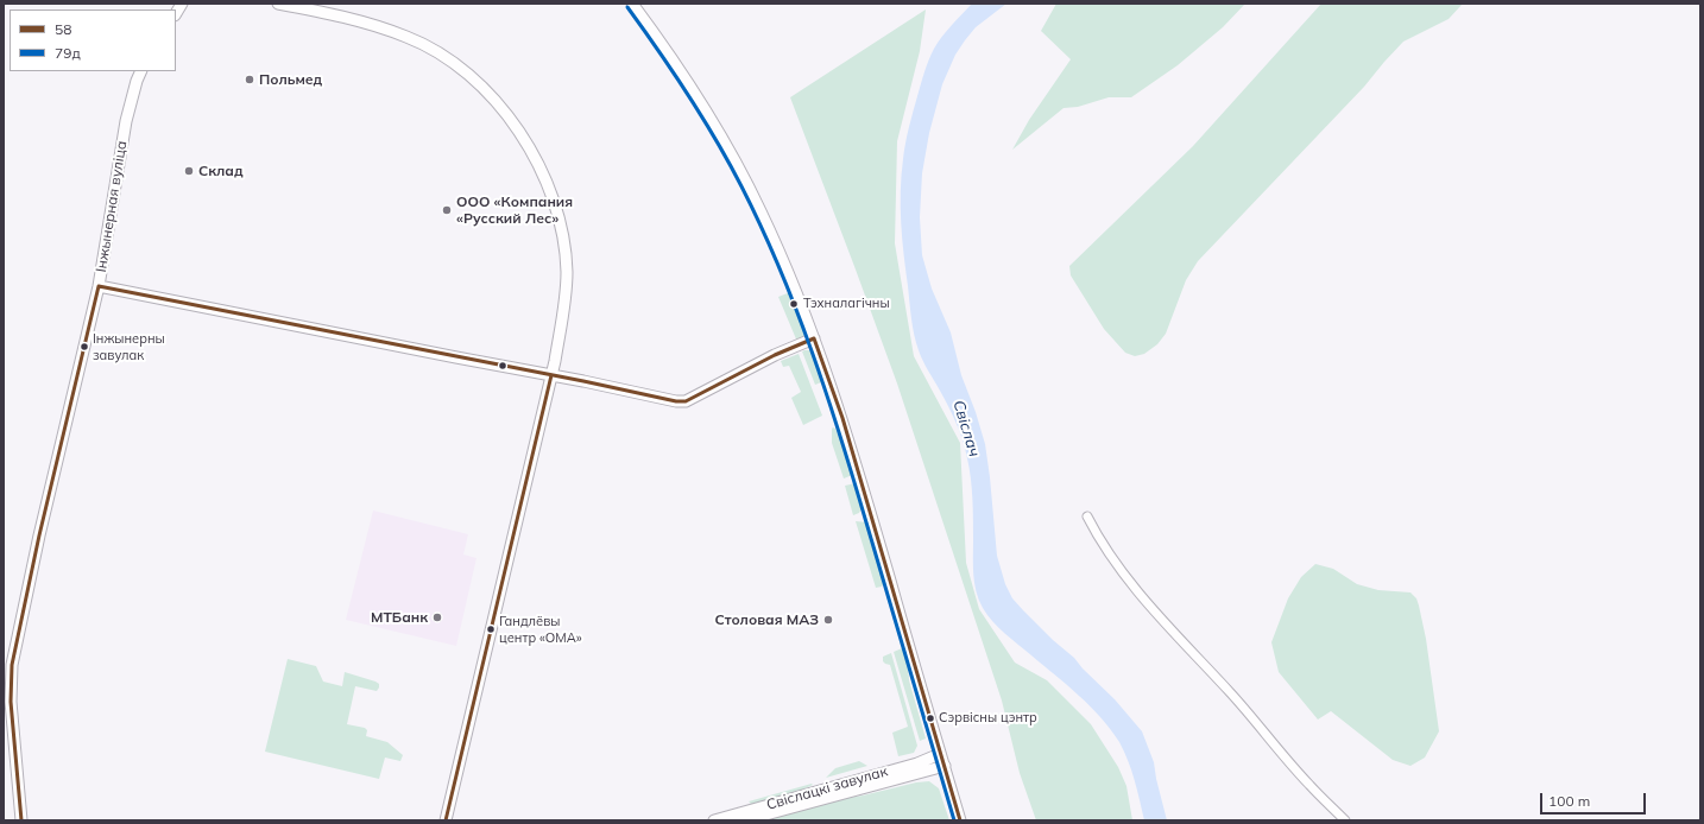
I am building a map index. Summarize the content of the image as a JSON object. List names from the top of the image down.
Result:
{
  "streets": {
    "street": ["Інжынерная вуліца", "Свіслацкі завулак"]
  },
  "water": ["Свіслач"],
  "places": [
    "Польмед",
    "Склад",
    "ООО «Компания «Русский Лес»",
    "Тэхналагічны",
    "Інжынерны завулак",
    "МТБанк",
    "Столовая МАЗ",
    "Гандлёвы центр «ОМА»",
    "Сэрвісны цэнтр"
  ],
  "lines": ["transit line 79д", "transit line 58"],
  "legend": ["58", "79д"],
  "scale_bar": "100 m"
}
